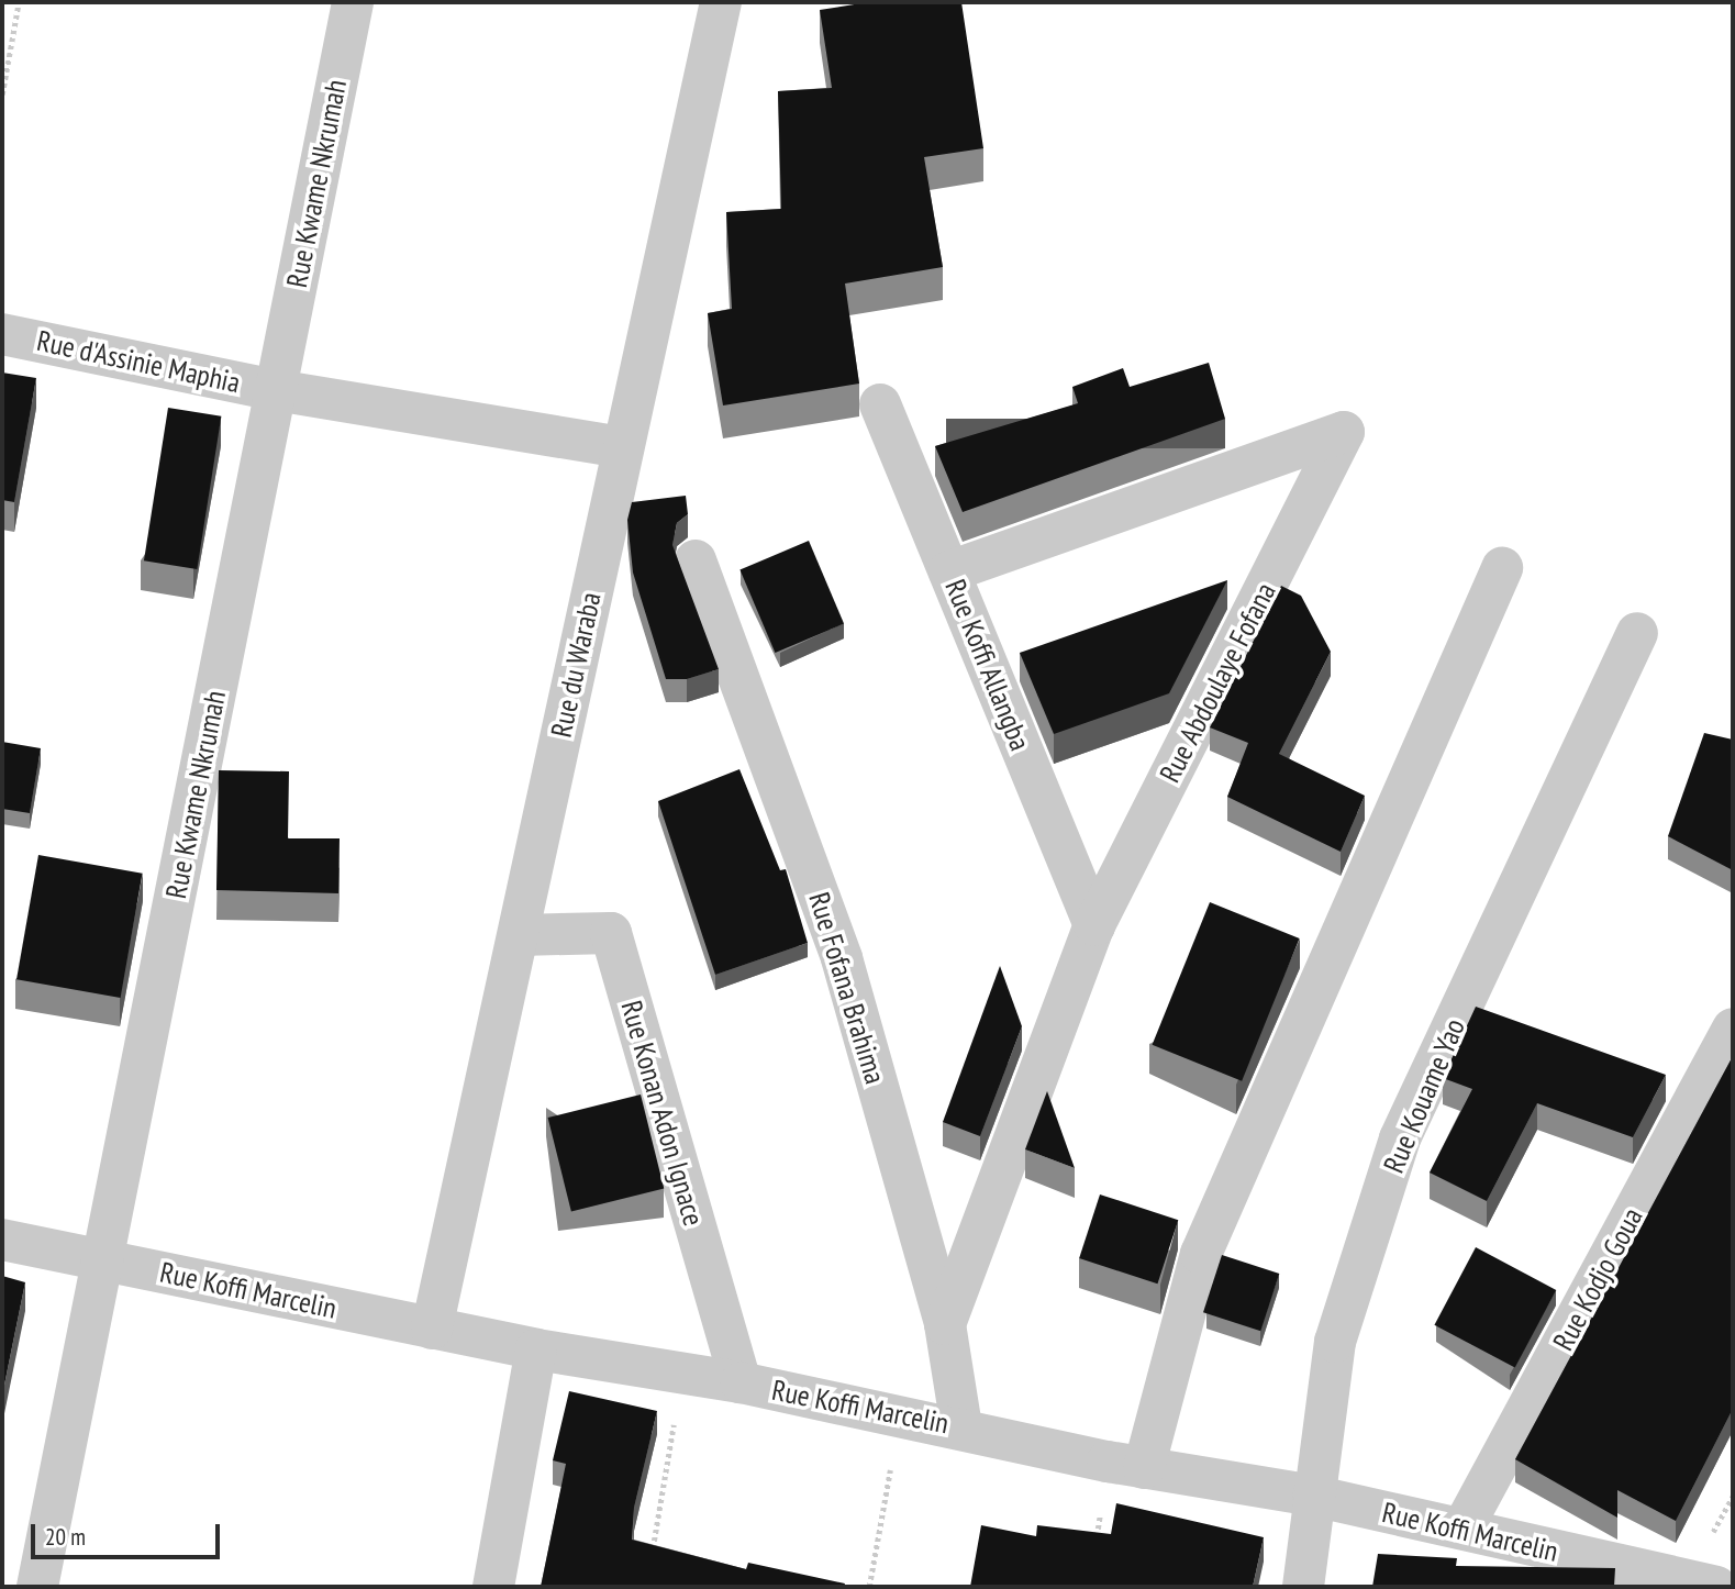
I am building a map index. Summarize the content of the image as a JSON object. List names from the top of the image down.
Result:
{
  "streets": {
    "street": [
      "Rue Kwame Nkrumah",
      "Rue d'Assinie Maphia",
      "Rue du Waraba",
      "Rue Koffi Allangba",
      "Rue Abdoulaye Fofana",
      "Rue Fofana Brahima",
      "Rue Kouame Yao",
      "Rue Konan Adon Ignace",
      "Rue Kodjo Goua",
      "Rue Koffi Marcelin"
    ]
  },
  "crossings": [
    ["Rue Kwame Nkrumah", "Rue d'Assinie Maphia"],
    ["Rue Kwame Nkrumah", "Rue Koffi Marcelin"],
    ["Rue d'Assinie Maphia", "Rue du Waraba"],
    ["Rue du Waraba", "Rue Konan Adon Ignace"],
    ["Rue du Waraba", "Rue Koffi Marcelin"],
    ["Rue Koffi Allangba", "Rue Abdoulaye Fofana"],
    ["Rue Abdoulaye Fofana", "Rue Fofana Brahima"],
    ["Rue Fofana Brahima", "Rue Koffi Marcelin"],
    ["Rue Kouame Yao", "Rue Koffi Marcelin"],
    ["Rue Konan Adon Ignace", "Rue Koffi Marcelin"],
    ["Rue Kodjo Goua", "Rue Koffi Marcelin"]
  ],
  "scale_bar": "20 m"
}
